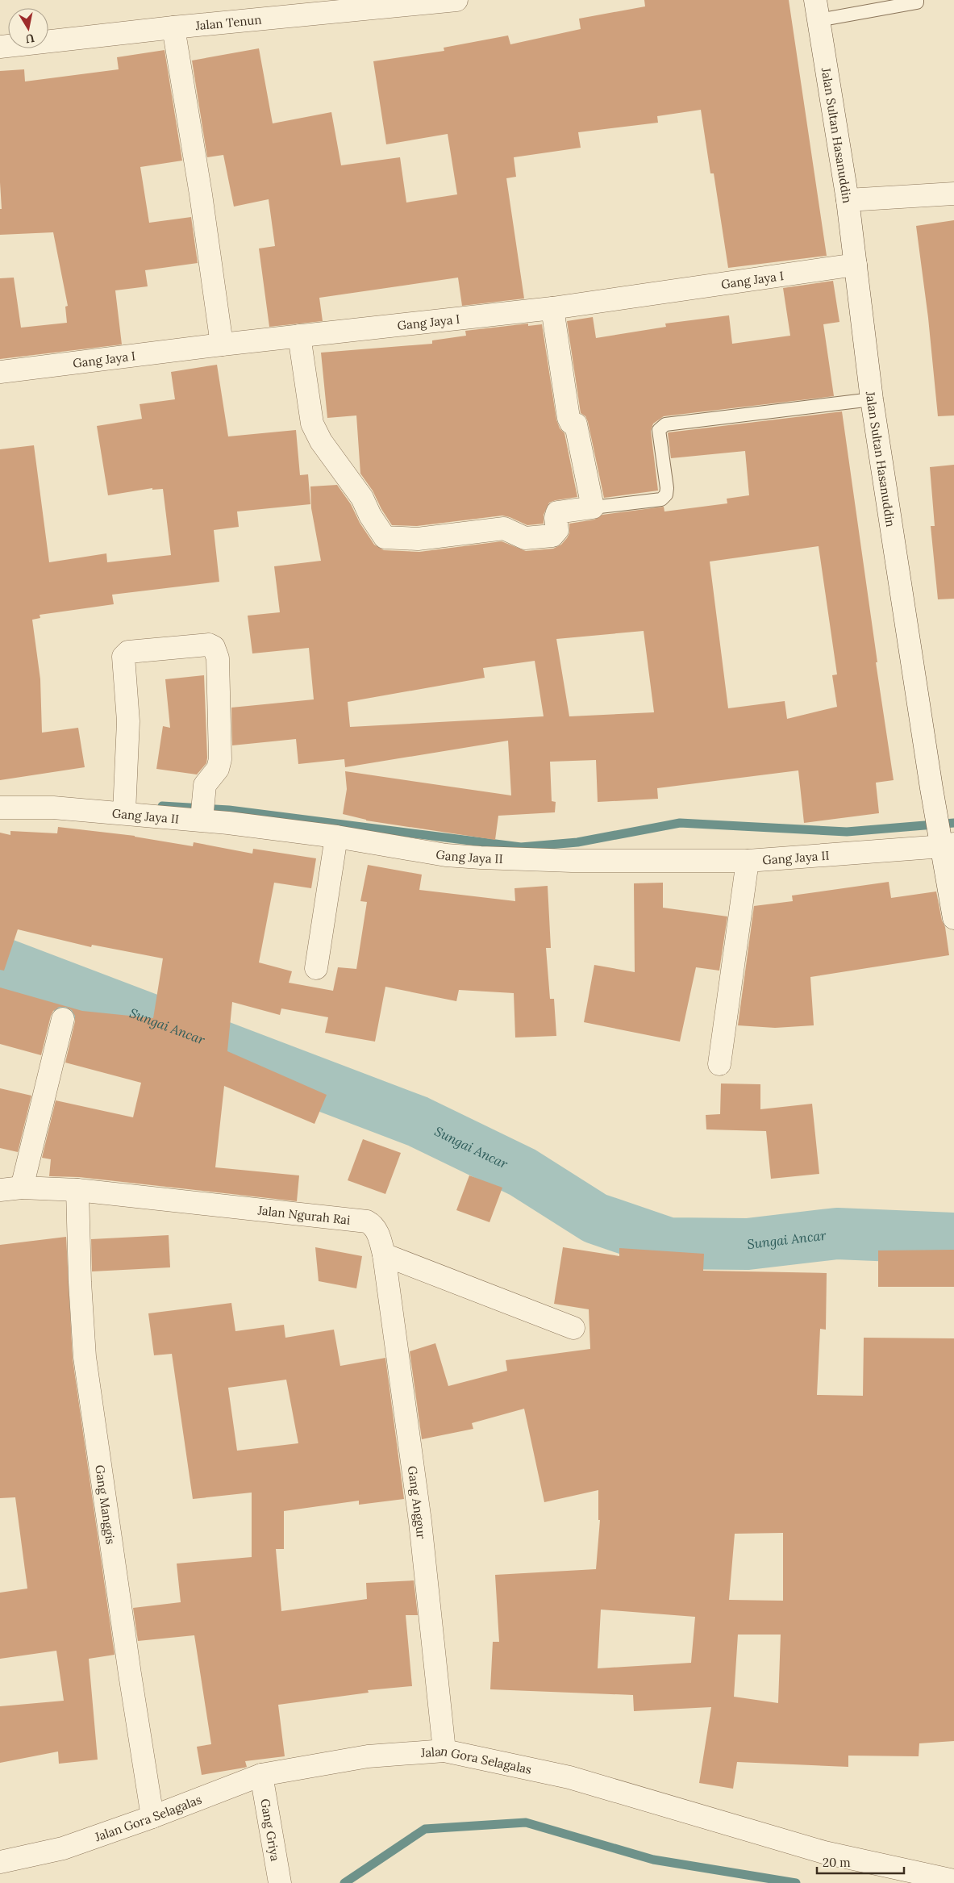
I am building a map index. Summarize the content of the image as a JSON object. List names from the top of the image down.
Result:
{
  "streets": {
    "street": [
      "Jalan Tenun",
      "Jalan Sultan Hasanuddin",
      "Gang Jaya I",
      "Gang Jaya II",
      "Jalan Ngurah Rai",
      "Gang Anggur",
      "Gang Manggis",
      "Jalan Gora Selagalas",
      "Gang Griya"
    ]
  },
  "crossings": [
    ["Jalan Sultan Hasanuddin", "Gang Jaya I"],
    ["Jalan Sultan Hasanuddin", "Gang Jaya II"],
    ["Jalan Ngurah Rai", "Gang Anggur"],
    ["Jalan Ngurah Rai", "Gang Manggis"],
    ["Gang Anggur", "Jalan Gora Selagalas"],
    ["Gang Manggis", "Jalan Gora Selagalas"],
    ["Jalan Gora Selagalas", "Gang Griya"]
  ],
  "water": ["Sungai Ancar"],
  "scale_bar": "20 m",
  "north": "bottom"
}
